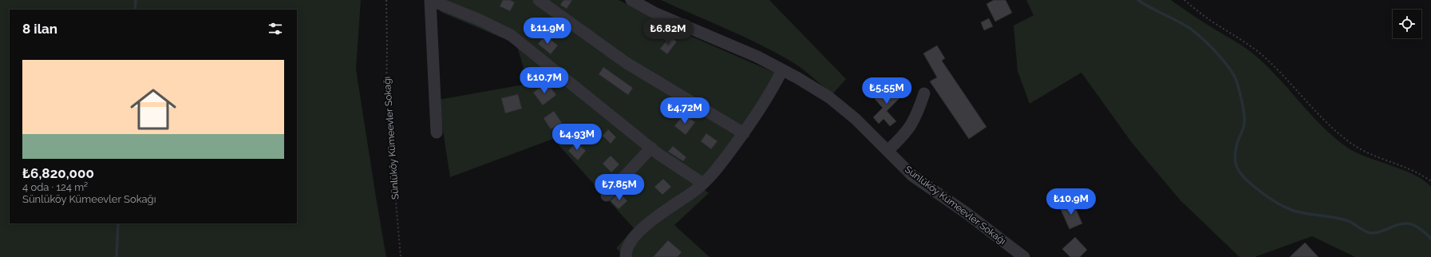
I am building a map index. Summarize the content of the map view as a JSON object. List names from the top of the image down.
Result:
{
  "streets": {
    "street": ["Sünlüköy Kümeevler Sokağı"]
  },
  "page": {
    "heading": "8 ilan",
    "price": [
      "₺11.9M",
      "₺6.82M",
      "₺10.7M",
      "₺5.55M",
      "₺4.72M",
      "₺4.93M",
      "₺7.85M",
      "₺10.9M"
    ],
    "list": [
      {
        "name": "₺6,820,000",
        "note": "4 oda · 124 m² · Sünlüköy Kümeevler Sokağı"
      }
    ]
  }
}
